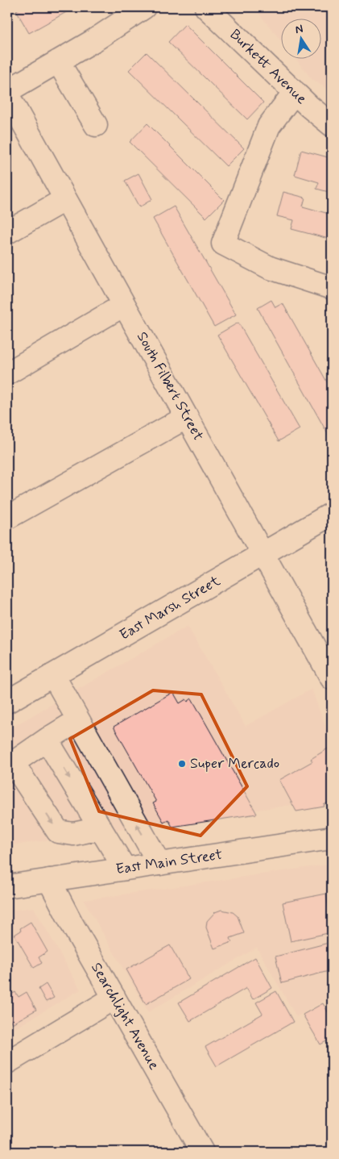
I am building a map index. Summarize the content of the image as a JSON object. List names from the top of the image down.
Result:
{
  "streets": {
    "street": [
      "Burkett Avenue",
      "South Filbert Street",
      "East Marsh Street",
      "East Main Street",
      "Searchlight Avenue"
    ]
  },
  "crossings": [
    ["South Filbert Street", "East Marsh Street"],
    ["East Main Street", "Searchlight Avenue"]
  ],
  "places": ["Super Mercado"],
  "north": "top"
}
